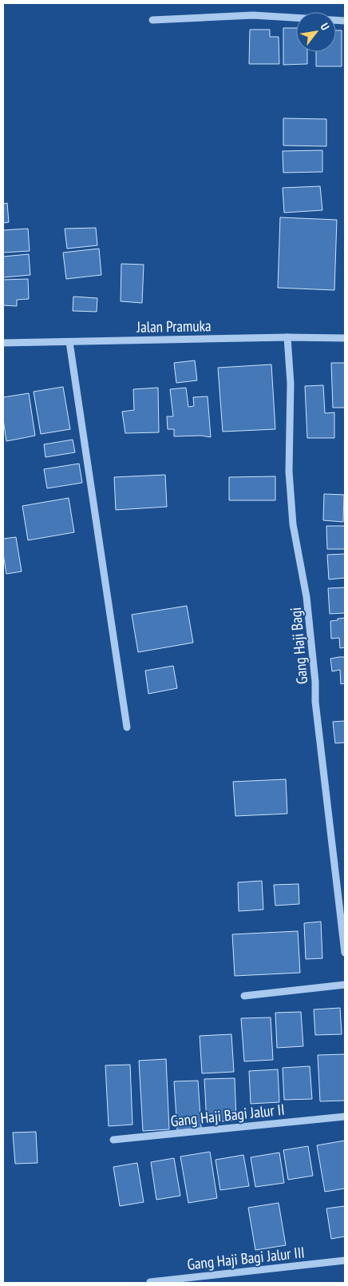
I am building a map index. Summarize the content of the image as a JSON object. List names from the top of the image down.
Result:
{
  "streets": {
    "street": [
      "Jalan Pramuka",
      "Gang Haji Bagi",
      "Gang Haji Bagi Jalur II",
      "Gang Haji Bagi Jalur III"
    ]
  },
  "crossings": [
    ["Jalan Pramuka", "Gang Haji Bagi"]
  ],
  "north": "top right"
}
